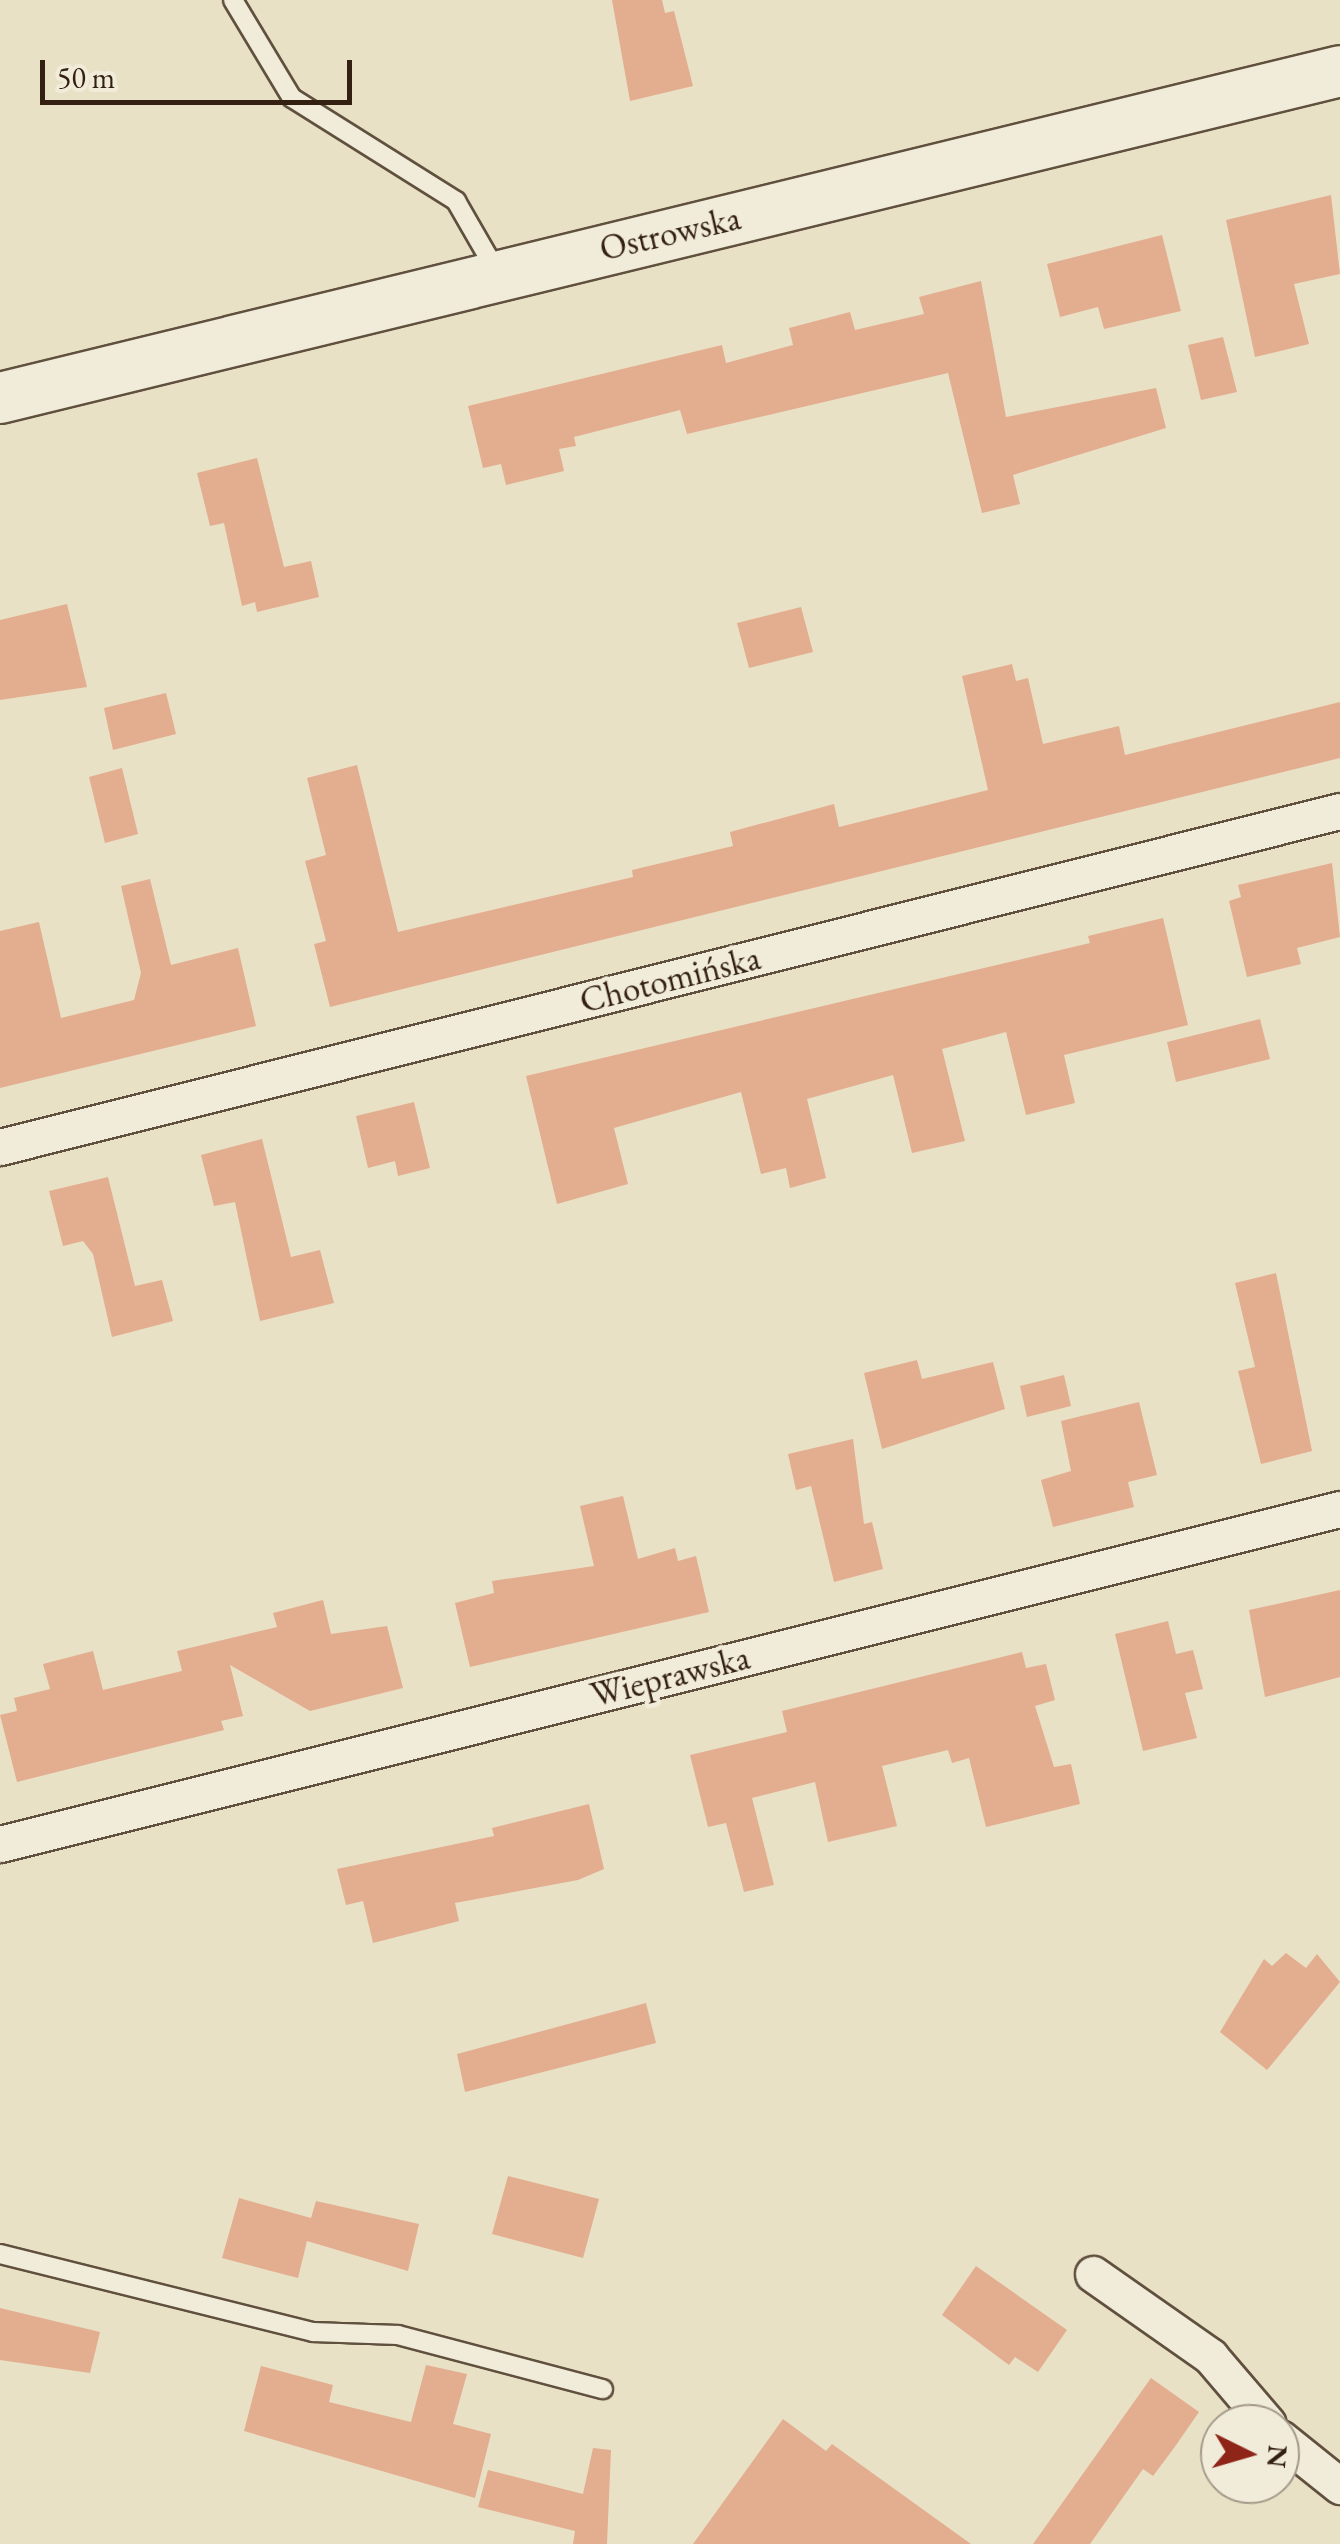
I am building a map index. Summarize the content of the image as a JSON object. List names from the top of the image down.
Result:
{
  "streets": {
    "street": ["Ostrowska", "Chotomińska", "Wieprawska"]
  },
  "scale_bar": "50 m",
  "north": "right"
}
